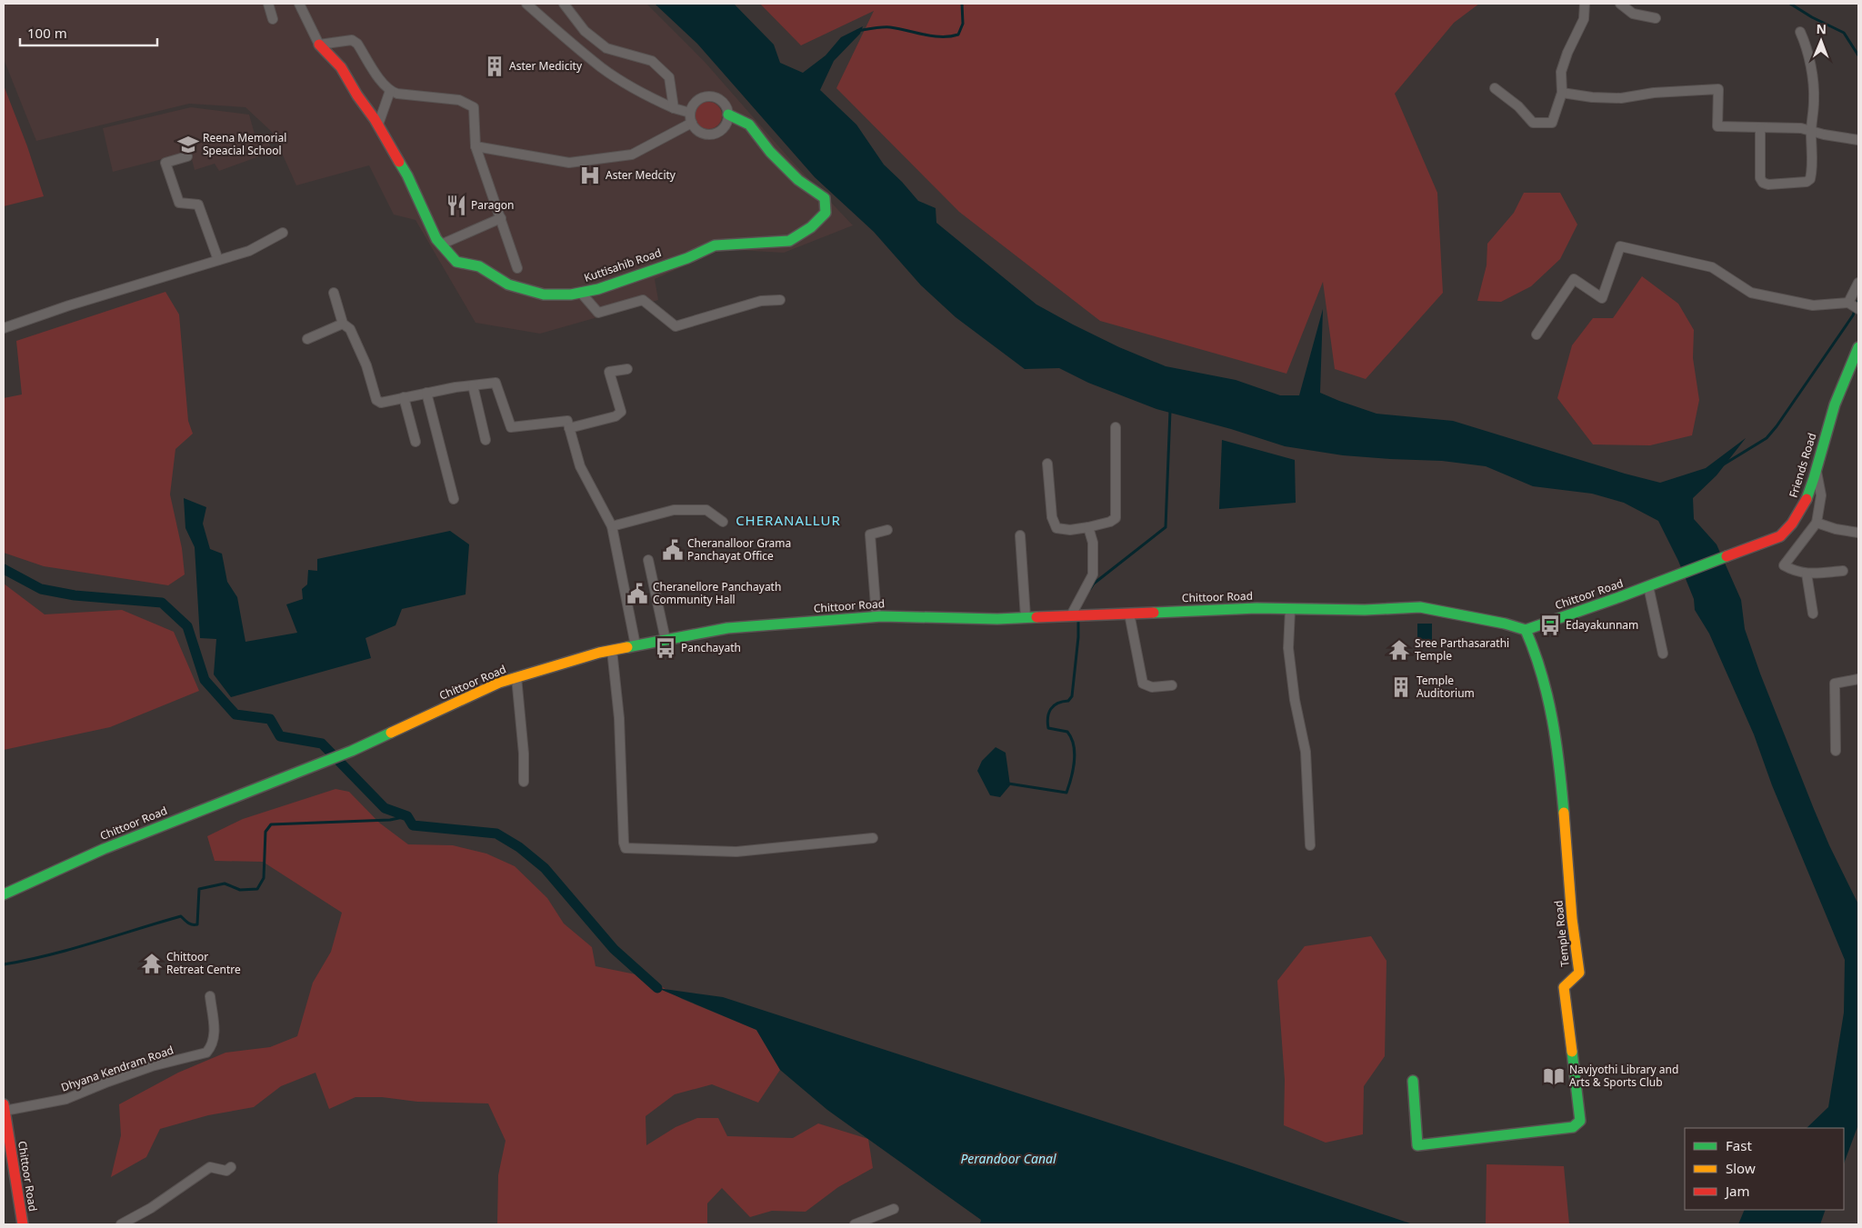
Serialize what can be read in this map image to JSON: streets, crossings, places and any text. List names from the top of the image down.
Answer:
{
  "streets": {
    "main road": [
      "Kuttisahib Road",
      "Friends Road",
      "Chittoor Road",
      "Temple Road"
    ],
    "street": ["Dhyana Kendram Road"]
  },
  "crossings": [
    ["Friends Road", "Chittoor Road"],
    ["Chittoor Road", "Temple Road"],
    ["Chittoor Road", "Dhyana Kendram Road"]
  ],
  "districts": ["CHERANALLUR"],
  "water": ["Perandoor Canal"],
  "places": {
    "building": ["Aster Medicity", "Temple Auditorium"],
    "school or university": ["Reena Memorial Speacial School"],
    "hospital": ["Aster Medcity"],
    "restaurant": ["Paragon"],
    "public building": ["Cheranalloor Grama Panchayat Office", "Cheranellore Panchayath Community Hall"],
    "bus stop": ["Edayakunnam", "Panchayath"],
    "temple": ["Sree Parthasarathi Temple", "Chittoor Retreat Centre"],
    "library": ["Navjyothi Library and Arts & Sports Club"]
  },
  "legend": ["Fast", "Slow", "Jam"],
  "scale_bar": "100 m",
  "north": "top"
}
